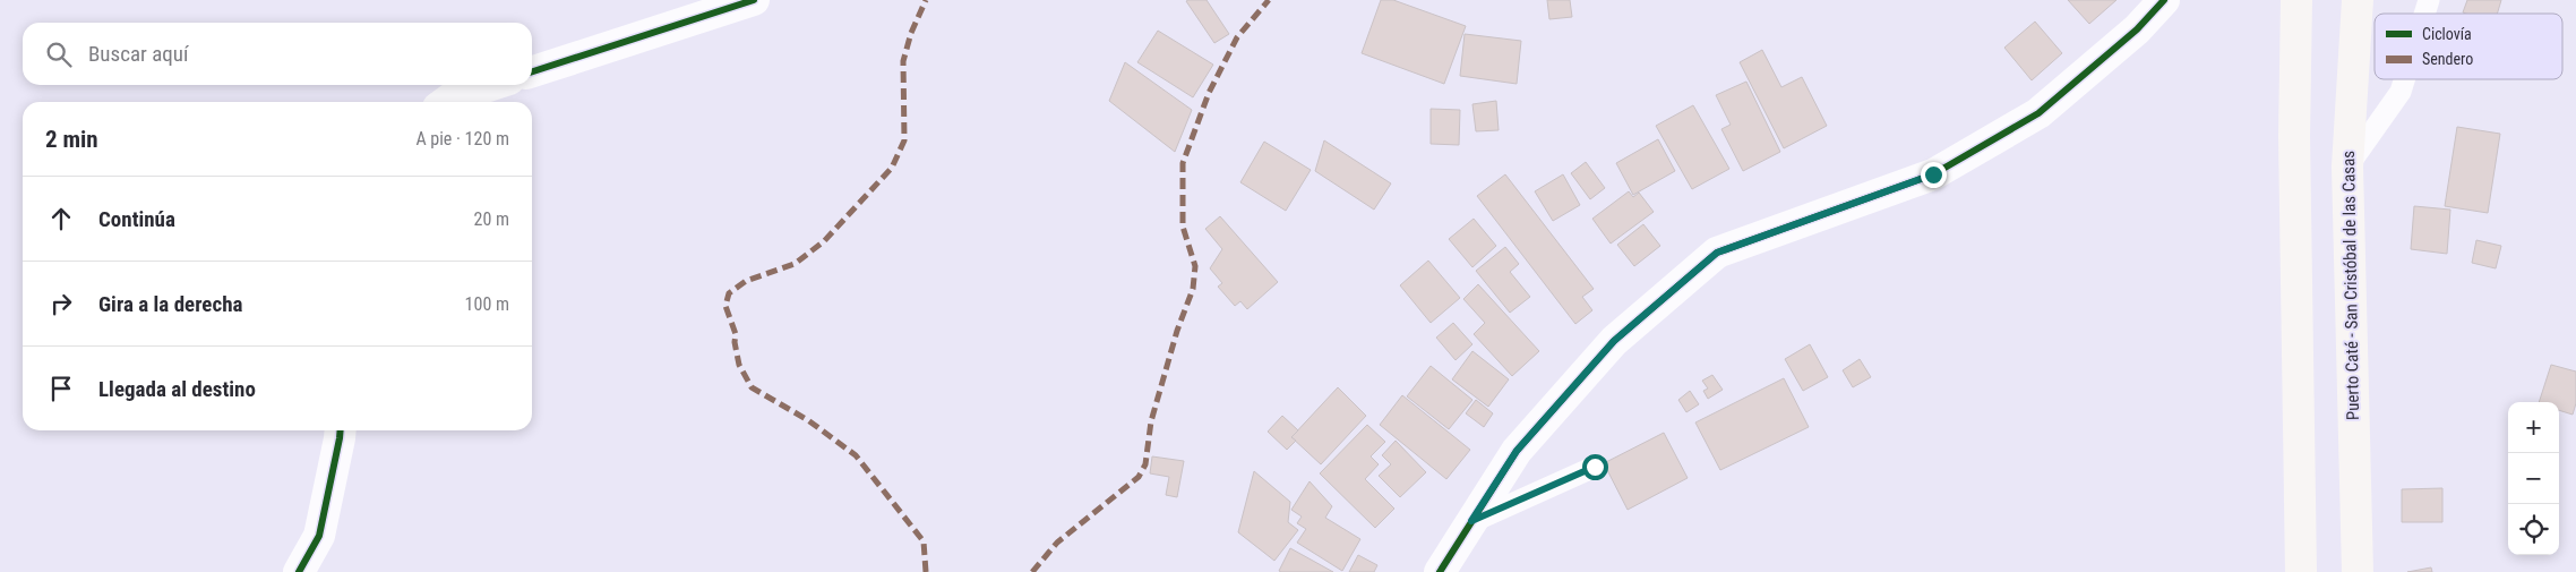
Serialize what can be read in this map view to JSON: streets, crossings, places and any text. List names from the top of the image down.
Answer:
{
  "streets": {
    "main road": ["Puerto Caté - San Cristóbal de las Casas"]
  },
  "legend": ["Ciclovía", "Sendero"],
  "page": {
    "search": "Buscar aquí",
    "heading": ["2 min", "A pie · 120 m"],
    "list": [
      ["Continúa", "20 m"],
      ["Gira a la derecha", "100 m"],
      "Llegada al destino"
    ],
    "map_buttons": ["+", "−"]
  }
}
